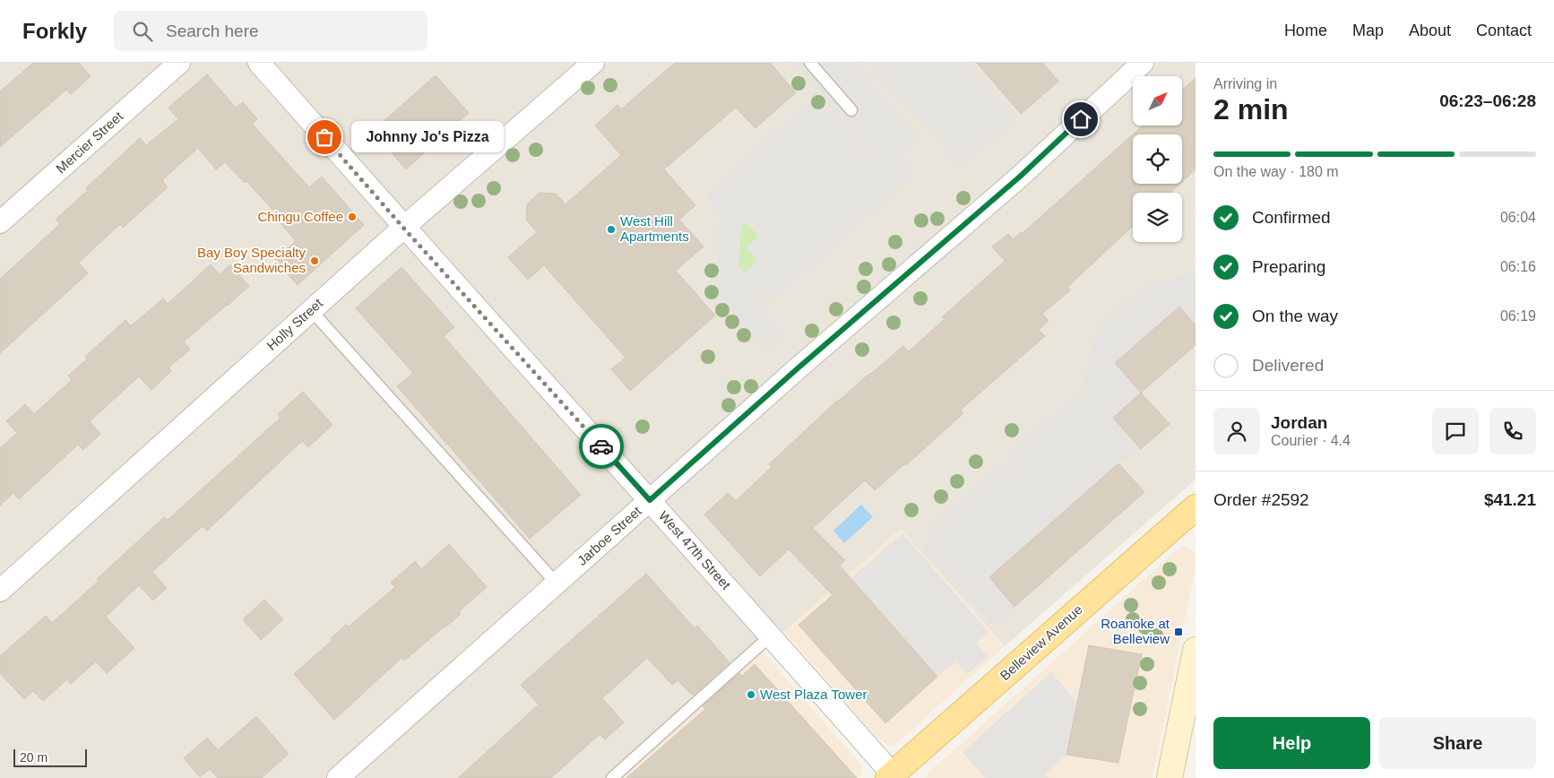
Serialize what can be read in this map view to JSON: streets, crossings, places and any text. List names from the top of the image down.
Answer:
{
  "streets": {
    "main road": ["Belleview Avenue"],
    "street": [
      "Mercier Street",
      "Holly Street",
      "Jarboe Street",
      "West 47th Street"
    ]
  },
  "crossings": [
    ["Holly Street", "West 47th Street"],
    ["Jarboe Street", "West 47th Street"],
    ["West 47th Street", "Belleview Avenue"]
  ],
  "places": {
    "other": [
      "Johnny Jo's Pizza",
      "Chingu Coffee",
      "West Hill Apartments",
      "Bay Boy Specialty Sandwiches",
      "West Plaza Tower"
    ],
    "transit": ["Roanoke at Belleview"]
  },
  "scale_bar": "20 m",
  "north": "top right",
  "page": {
    "header": "Forkly",
    "search": "Search here",
    "nav": [
      "Home",
      "Map",
      "About",
      "Contact"
    ],
    "heading": ["2 min", "Arriving in", "06:23–06:28"],
    "panel": [
      "Jordan",
      "Courier · 4.4",
      "Order #2592",
      "$41.21"
    ],
    "bubble": "Johnny Jo's Pizza",
    "bar": "On the way · 180 m",
    "list": [
      ["Confirmed", "06:04"],
      ["Preparing", "06:16"],
      ["On the way", "06:19"],
      "Delivered"
    ],
    "buttons": ["Help", "Share"],
    "scale": "20 m"
  }
}
